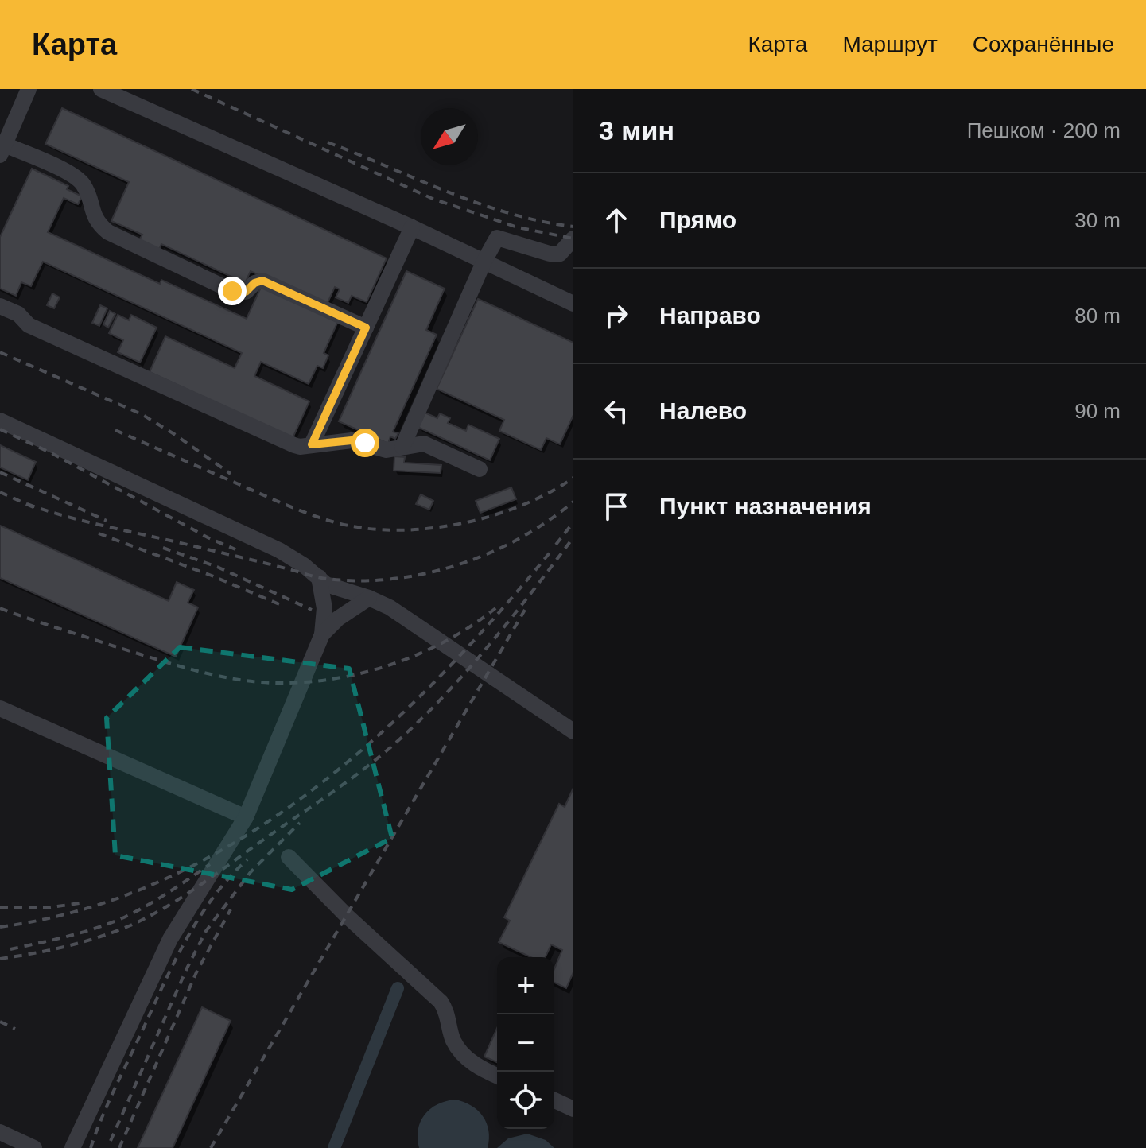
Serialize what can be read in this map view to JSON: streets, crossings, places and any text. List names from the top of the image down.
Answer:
{
  "north": "bottom left",
  "page": {
    "header": "Карта",
    "nav": ["Карта", "Маршрут", "Сохранённые"],
    "heading": ["3 мин", "Пешком · 200 m"],
    "list": [
      ["Прямо", "30 m"],
      ["Направо", "80 m"],
      ["Налево", "90 m"],
      "Пункт назначения"
    ],
    "map_buttons": ["+", "−"]
  }
}
